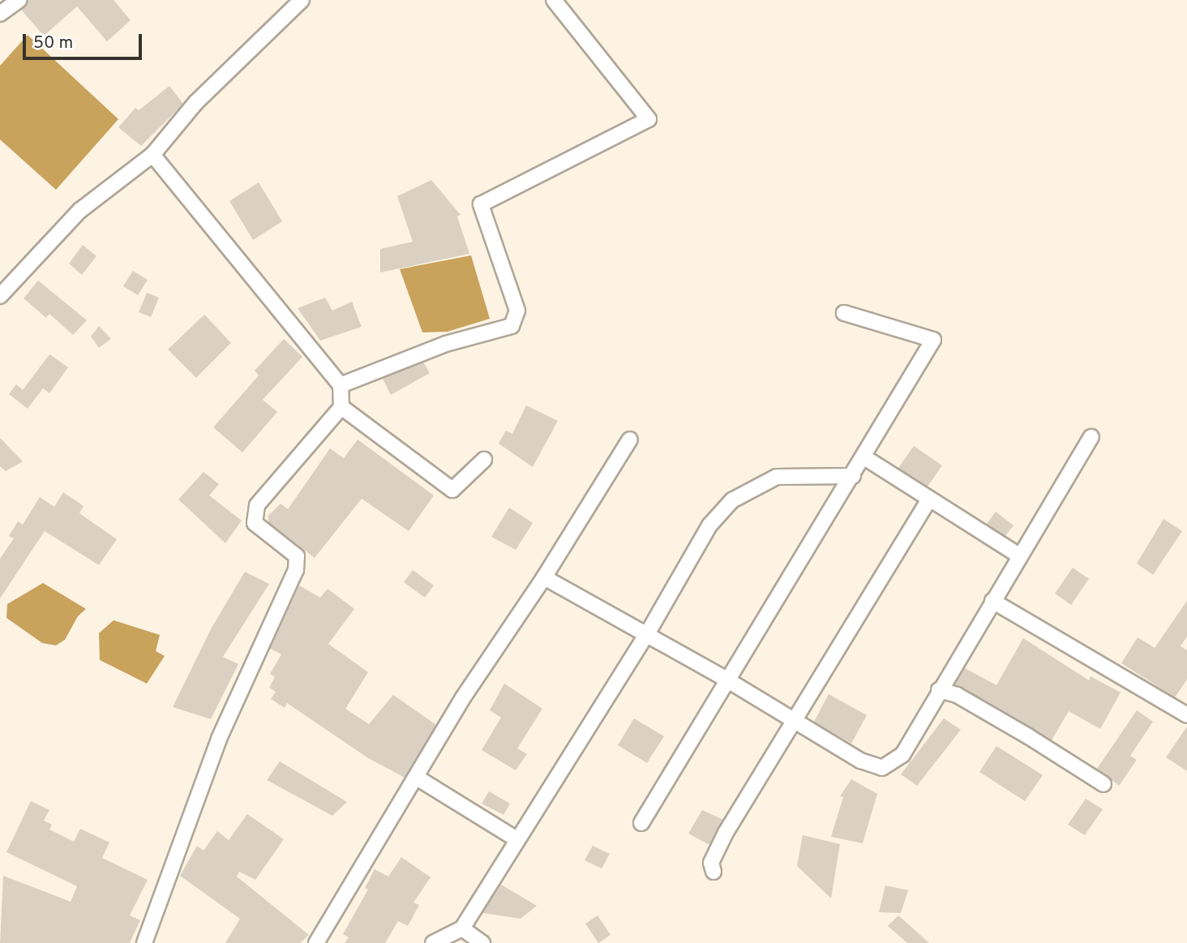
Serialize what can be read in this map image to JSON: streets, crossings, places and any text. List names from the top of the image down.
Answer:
{
  "scale_bar": "50 m"
}
